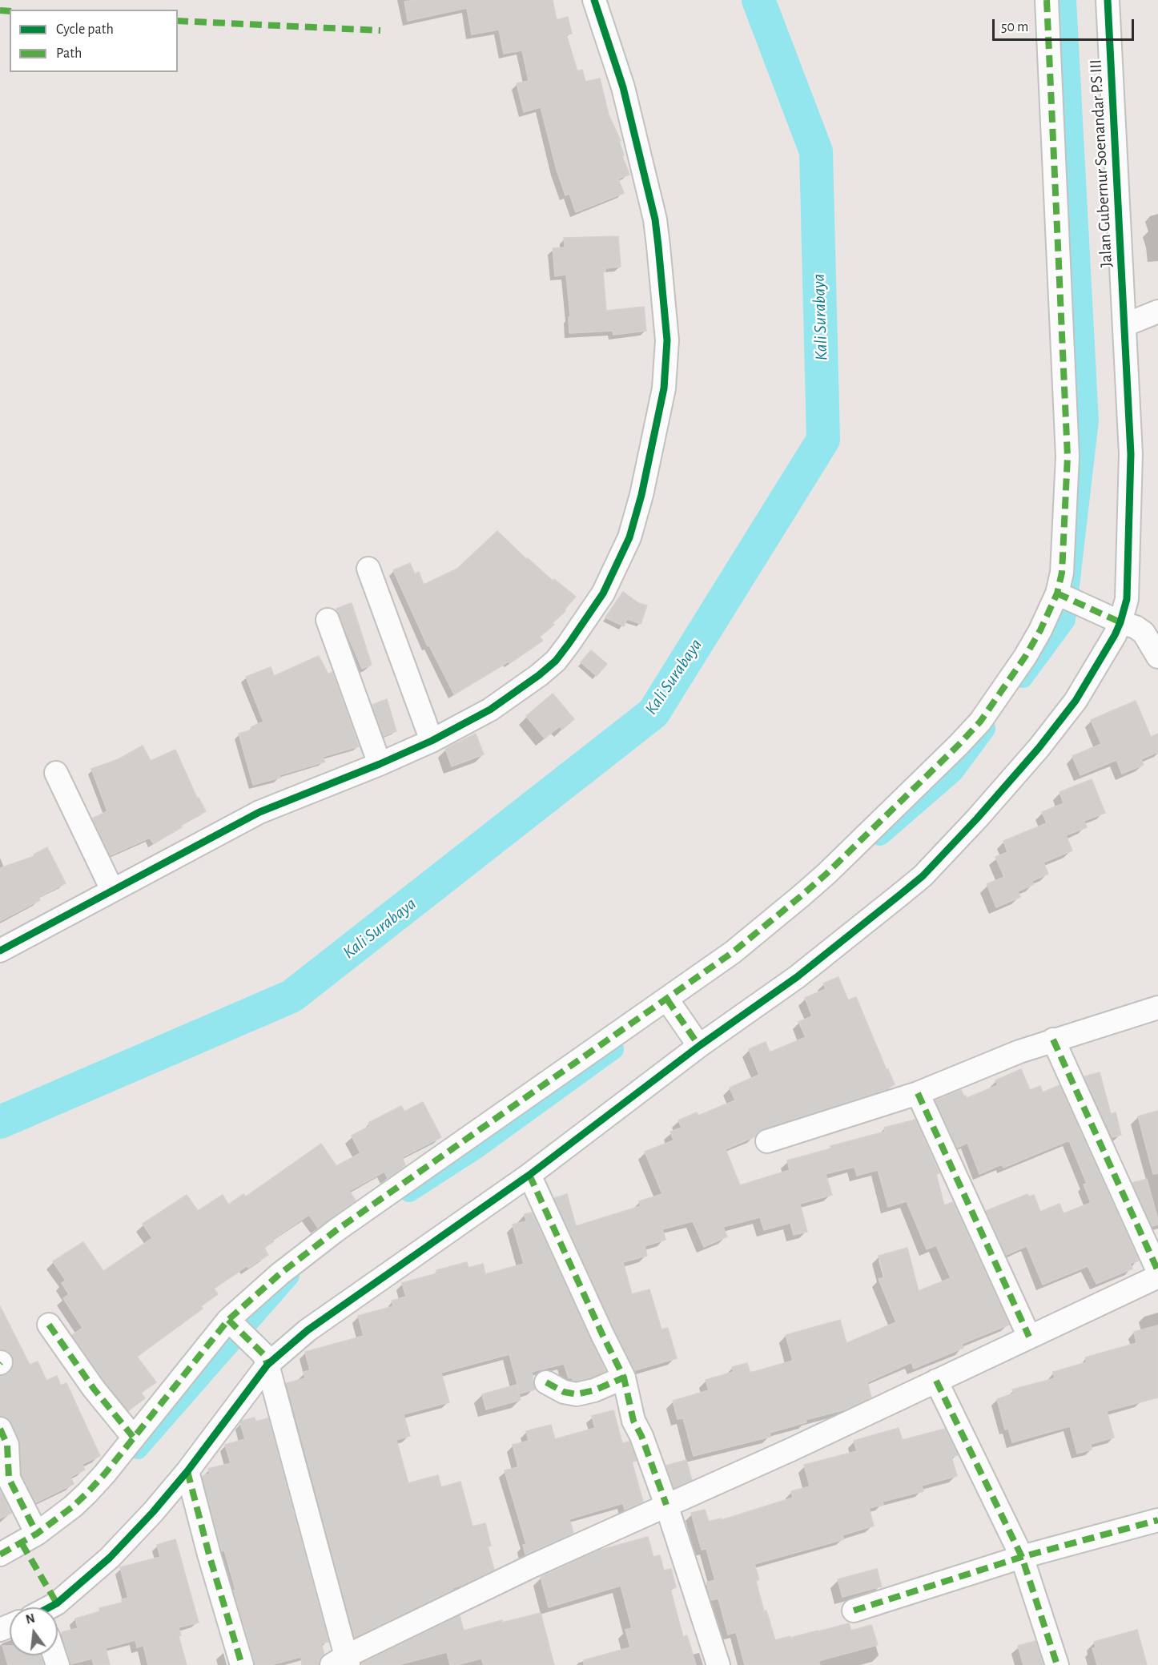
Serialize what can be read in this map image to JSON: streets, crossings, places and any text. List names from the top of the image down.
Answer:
{
  "streets": {
    "street": ["Jalan Gubernur Soenandar P.S III"]
  },
  "water": ["Kali Surabaya"],
  "legend": ["Cycle path", "Path"],
  "scale_bar": "50 m",
  "north": "top"
}
